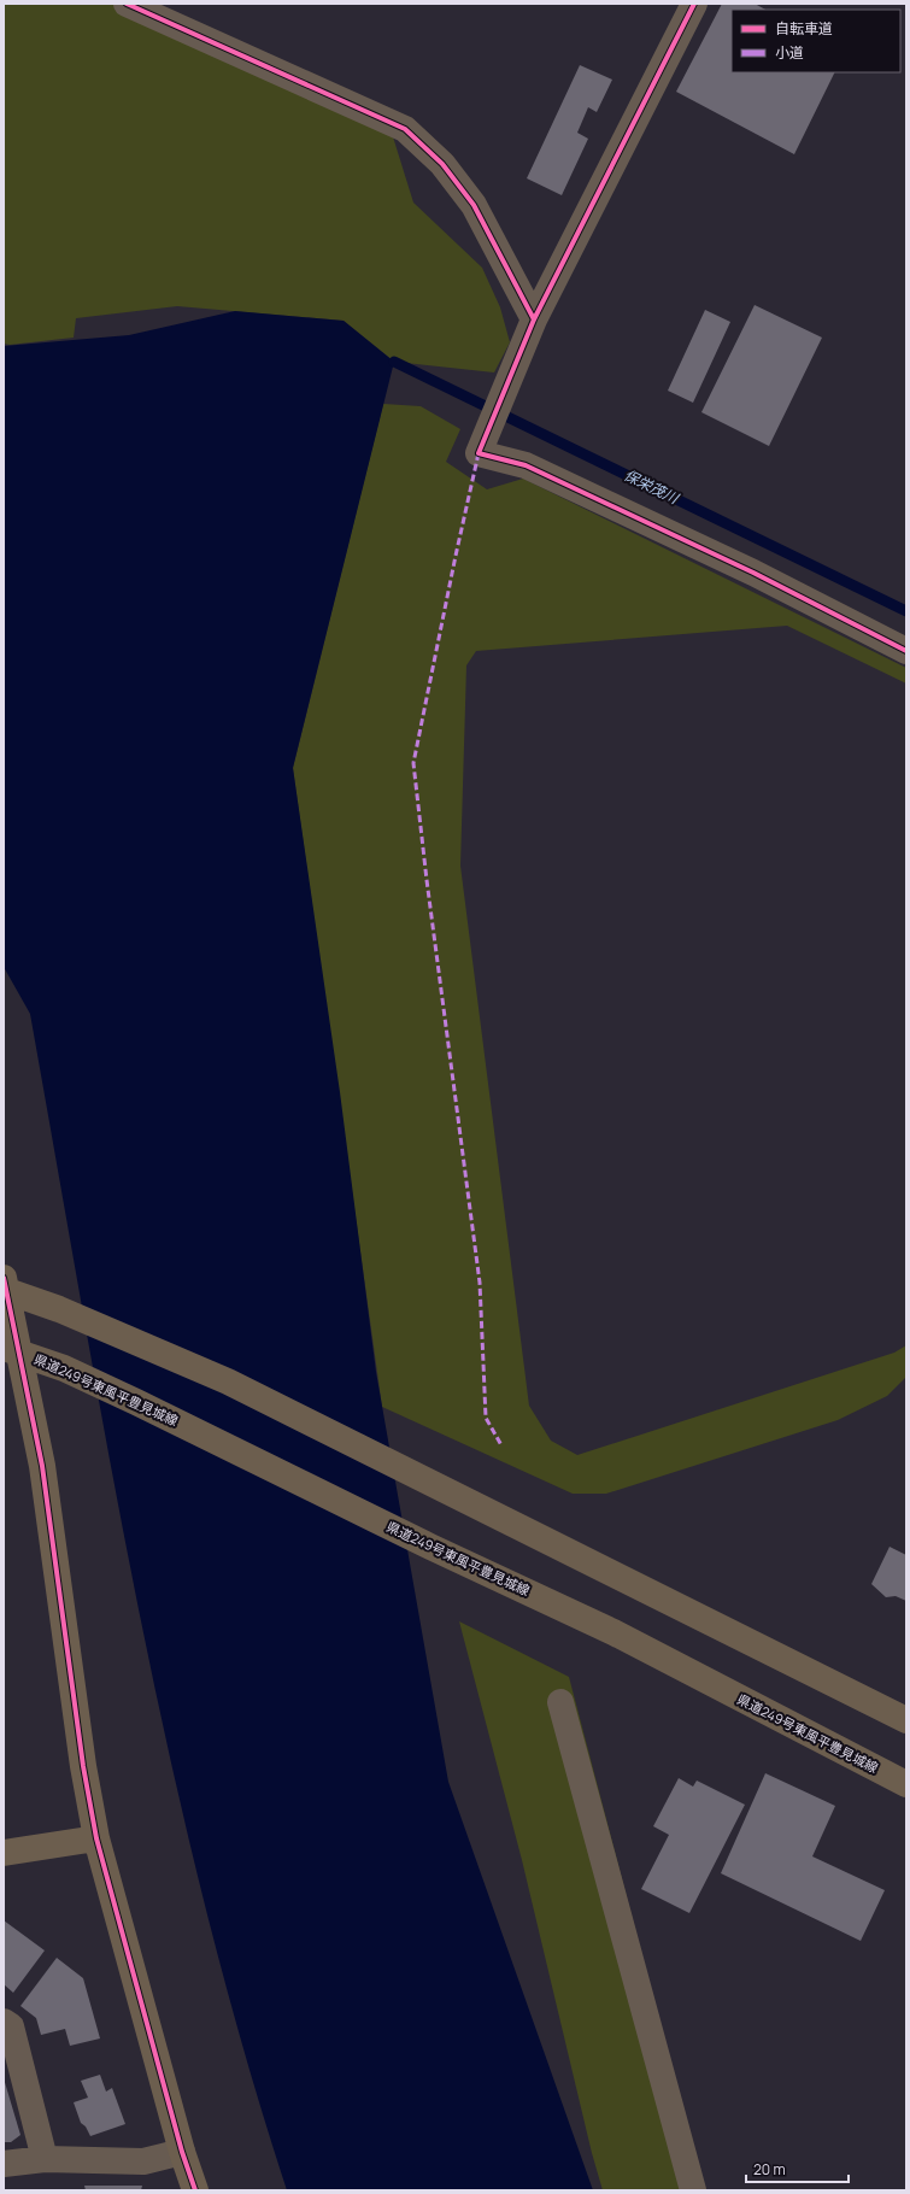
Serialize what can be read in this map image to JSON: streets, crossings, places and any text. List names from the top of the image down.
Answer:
{
  "streets": {
    "main road": ["県道249号東風平豊見城線"]
  },
  "water": ["保栄茂川"],
  "legend": ["自転車道", "小道"],
  "scale_bar": "20 m"
}
